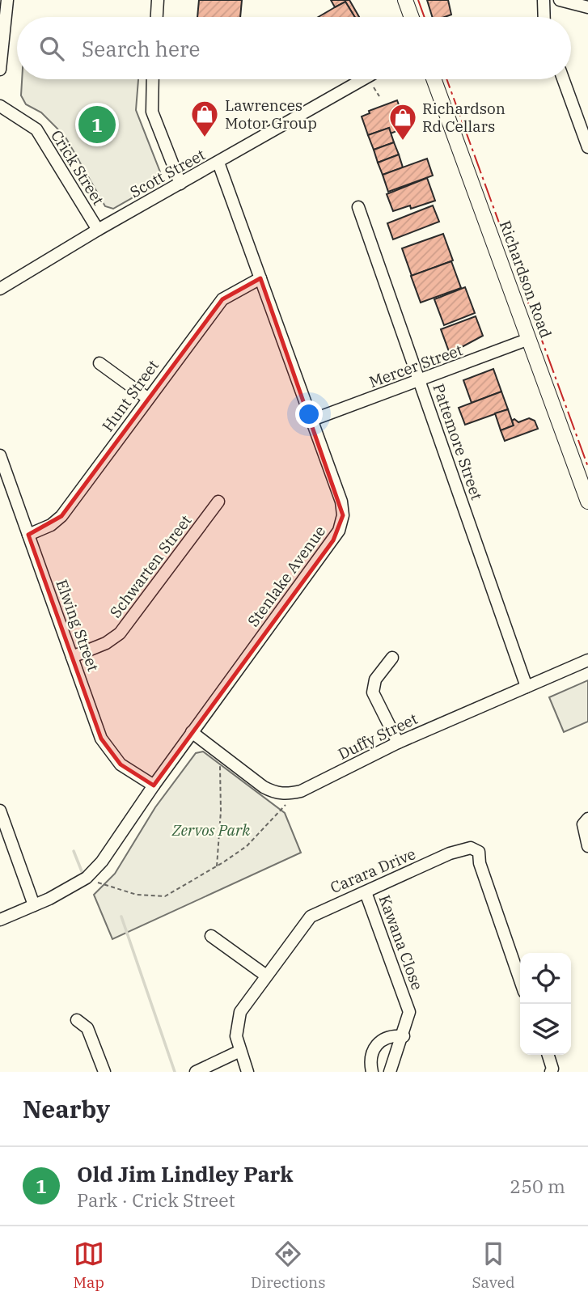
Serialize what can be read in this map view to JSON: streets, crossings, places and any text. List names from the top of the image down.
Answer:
{
  "streets": {
    "main road": ["Richardson Road"],
    "street": [
      "Crick Street",
      "Scott Street",
      "Mercer Street",
      "Hunt Street",
      "Pattemore Street",
      "Schwarten Street",
      "Stenlake Avenue",
      "Elwing Street",
      "Duffy Street",
      "Carara Drive",
      "Kawana Close"
    ]
  },
  "crossings": [
    ["Crick Street", "Scott Street"],
    ["Scott Street", "Stenlake Avenue"],
    ["Richardson Road", "Mercer Street"],
    ["Mercer Street", "Pattemore Street"],
    ["Mercer Street", "Stenlake Avenue"],
    ["Hunt Street", "Stenlake Avenue"],
    ["Hunt Street", "Elwing Street"],
    ["Pattemore Street", "Duffy Street"],
    ["Schwarten Street", "Elwing Street"],
    ["Stenlake Avenue", "Elwing Street"],
    ["Carara Drive", "Kawana Close"]
  ],
  "parks": ["Zervos Park"],
  "places": {
    "shop": ["Lawrences Motor Group", "Richardson Rd Cellars"]
  },
  "page": {
    "search": "Search here",
    "pins": "1",
    "heading": "Nearby",
    "list": [
      {
        "mark": "1",
        "name": "Old Jim Lindley Park",
        "note": "Park · Crick Street",
        "value": "250 m"
      }
    ],
    "nav": ["Map", "Directions", "Saved"]
  }
}
